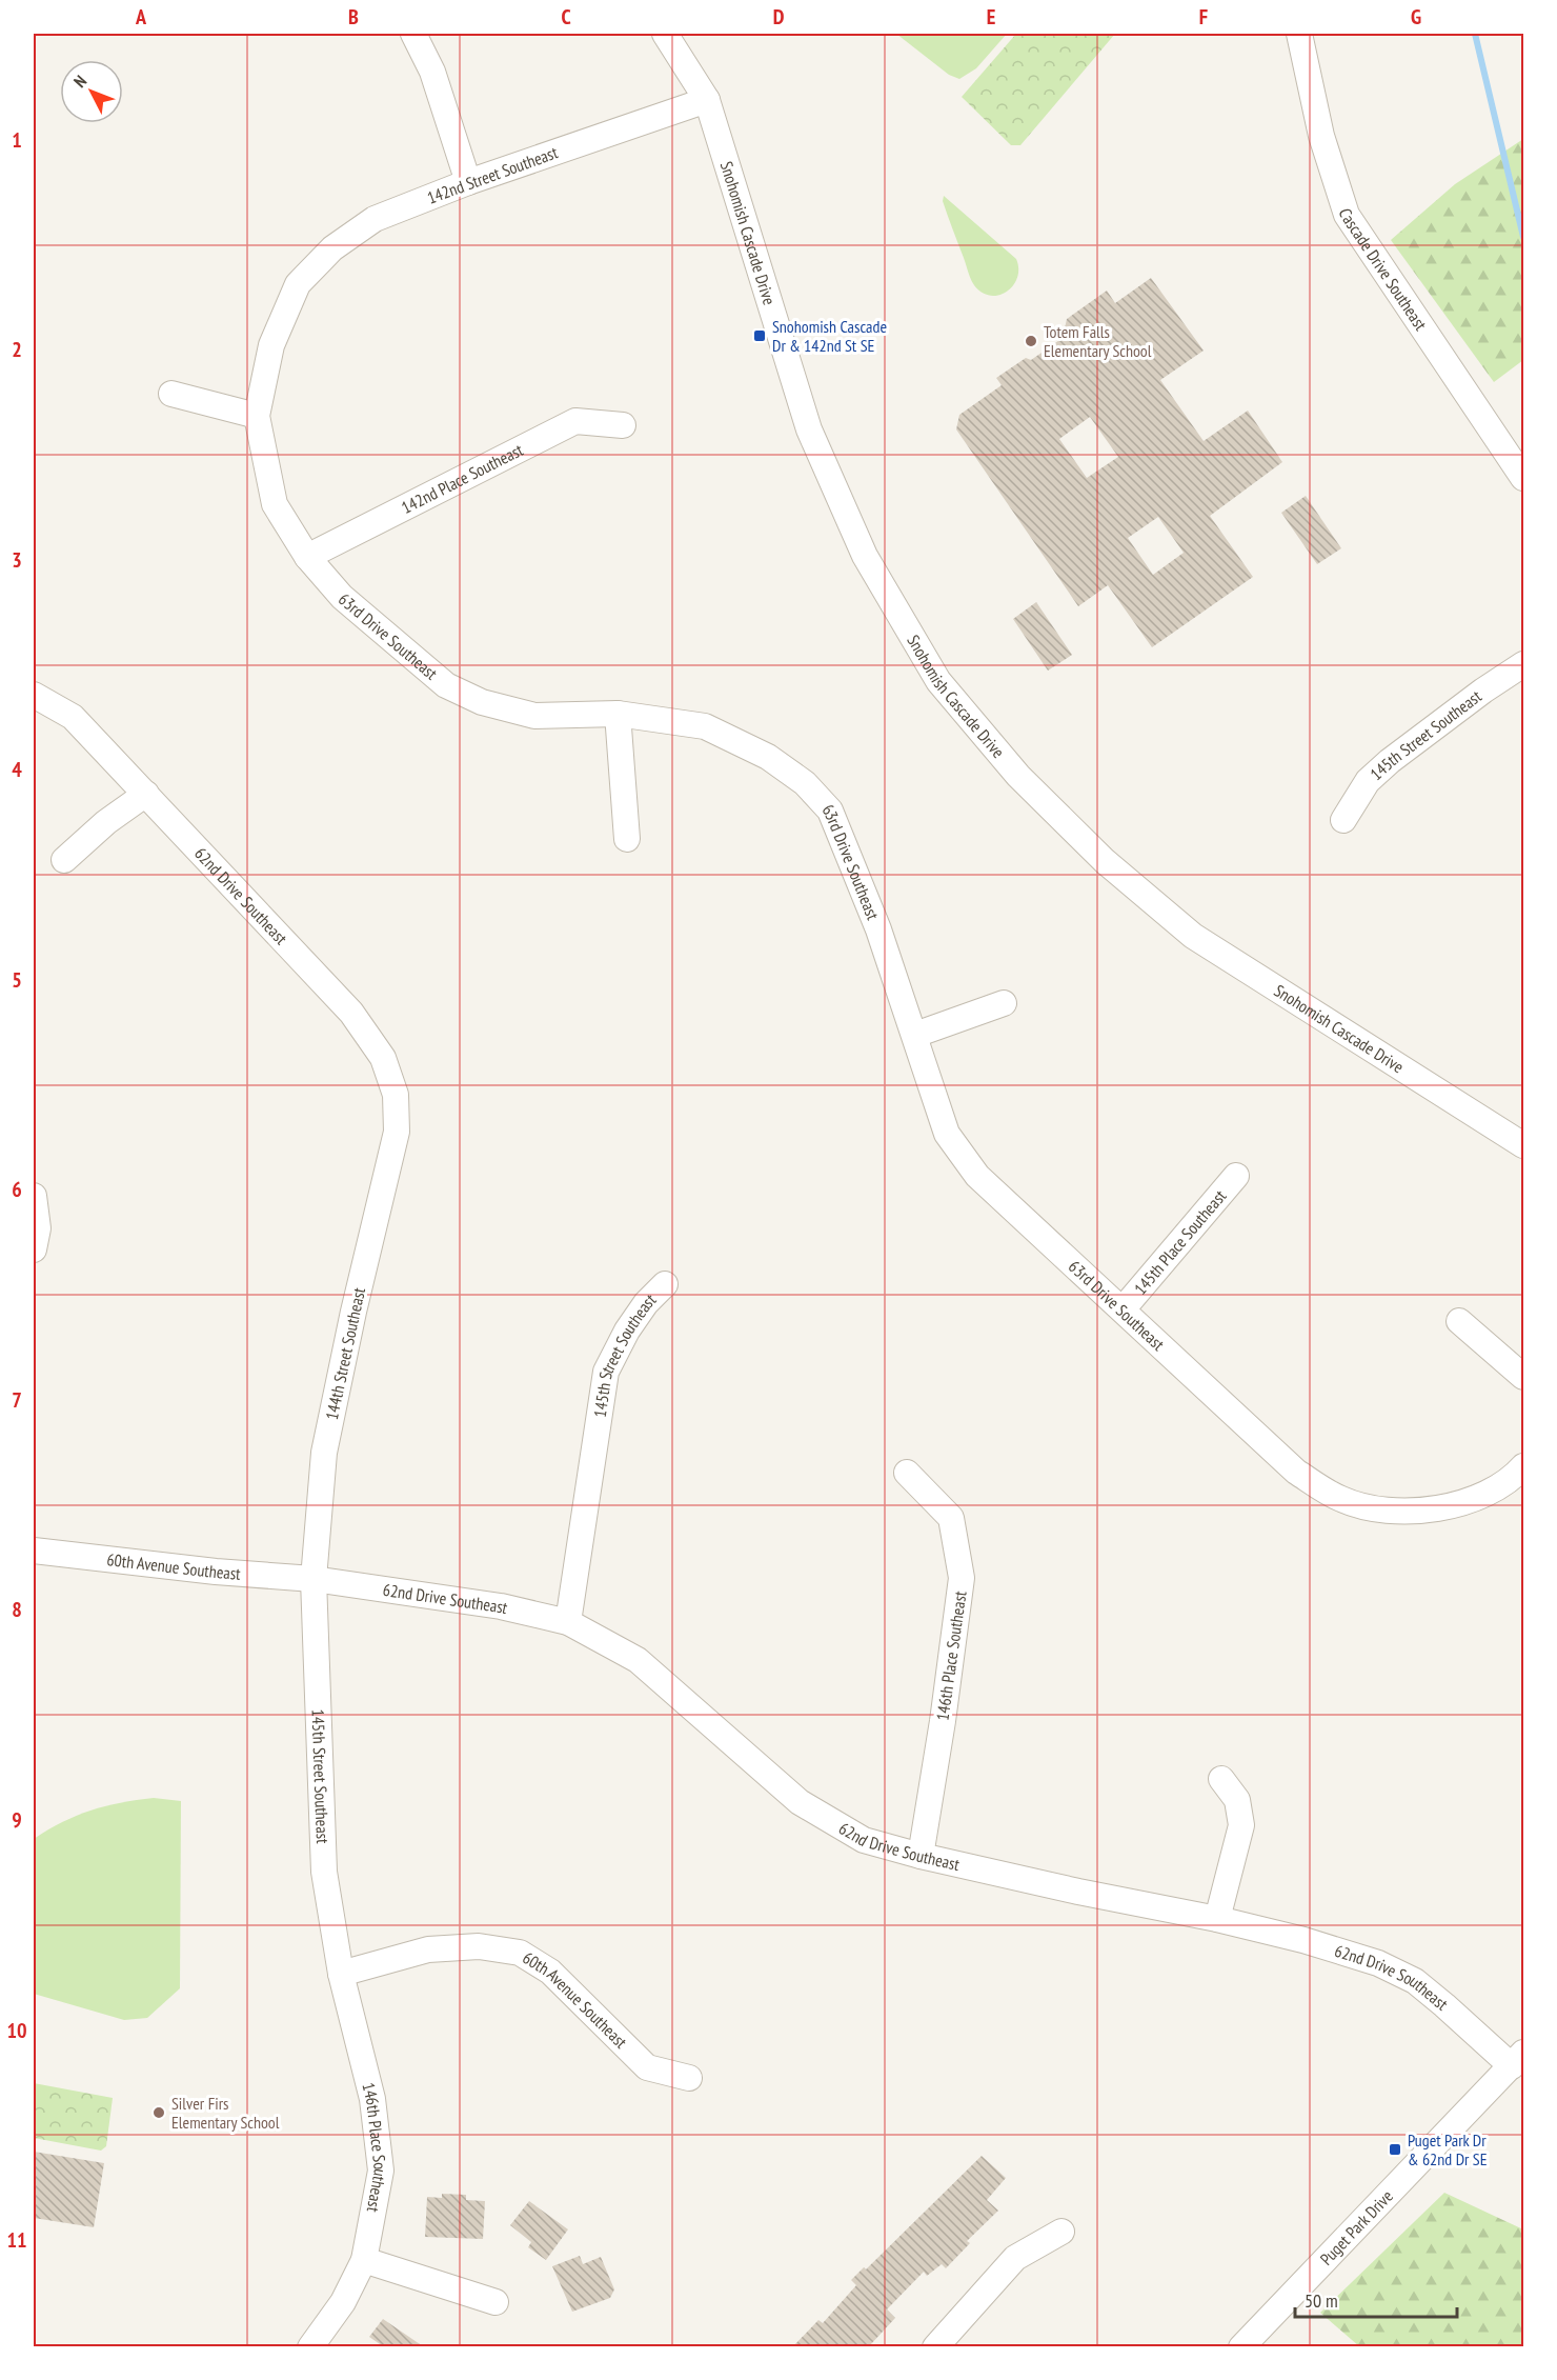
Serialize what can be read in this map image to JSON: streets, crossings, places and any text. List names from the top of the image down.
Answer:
{
  "streets": {
    "street": [
      "142nd Street Southeast",
      "Snohomish Cascade Drive",
      "Cascade Drive Southeast",
      "142nd Place Southeast",
      "63rd Drive Southeast",
      "145th Street Southeast",
      "62nd Drive Southeast",
      "145th Place Southeast",
      "144th Street Southeast",
      "60th Avenue Southeast",
      "146th Place Southeast",
      "Puget Park Drive"
    ]
  },
  "crossings": [
    ["142nd Street Southeast", "Snohomish Cascade Drive"],
    ["142nd Street Southeast", "63rd Drive Southeast"],
    ["142nd Place Southeast", "63rd Drive Southeast"],
    ["63rd Drive Southeast", "145th Place Southeast"],
    ["145th Street Southeast", "62nd Drive Southeast"],
    ["145th Street Southeast", "144th Street Southeast"],
    ["145th Street Southeast", "60th Avenue Southeast"],
    ["145th Street Southeast", "146th Place Southeast"],
    ["62nd Drive Southeast", "144th Street Southeast"],
    ["62nd Drive Southeast", "60th Avenue Southeast"],
    ["62nd Drive Southeast", "146th Place Southeast"],
    ["62nd Drive Southeast", "Puget Park Drive"],
    ["144th Street Southeast", "60th Avenue Southeast"],
    ["60th Avenue Southeast", "146th Place Southeast"]
  ],
  "places": {
    "transit": ["Snohomish Cascade Dr & 142nd St SE", "Puget Park Dr & 62nd Dr SE"],
    "other": ["Totem Falls Elementary School", "Silver Firs Elementary School"]
  },
  "scale_bar": "50 m",
  "north": "top left",
  "grid": {
    "columns": [
      "A",
      "B",
      "C",
      "D",
      "E",
      "F",
      "G"
    ],
    "rows": [
      "1",
      "2",
      "3",
      "4",
      "5",
      "6",
      "7",
      "8",
      "9",
      "10",
      "11"
    ]
  }
}
